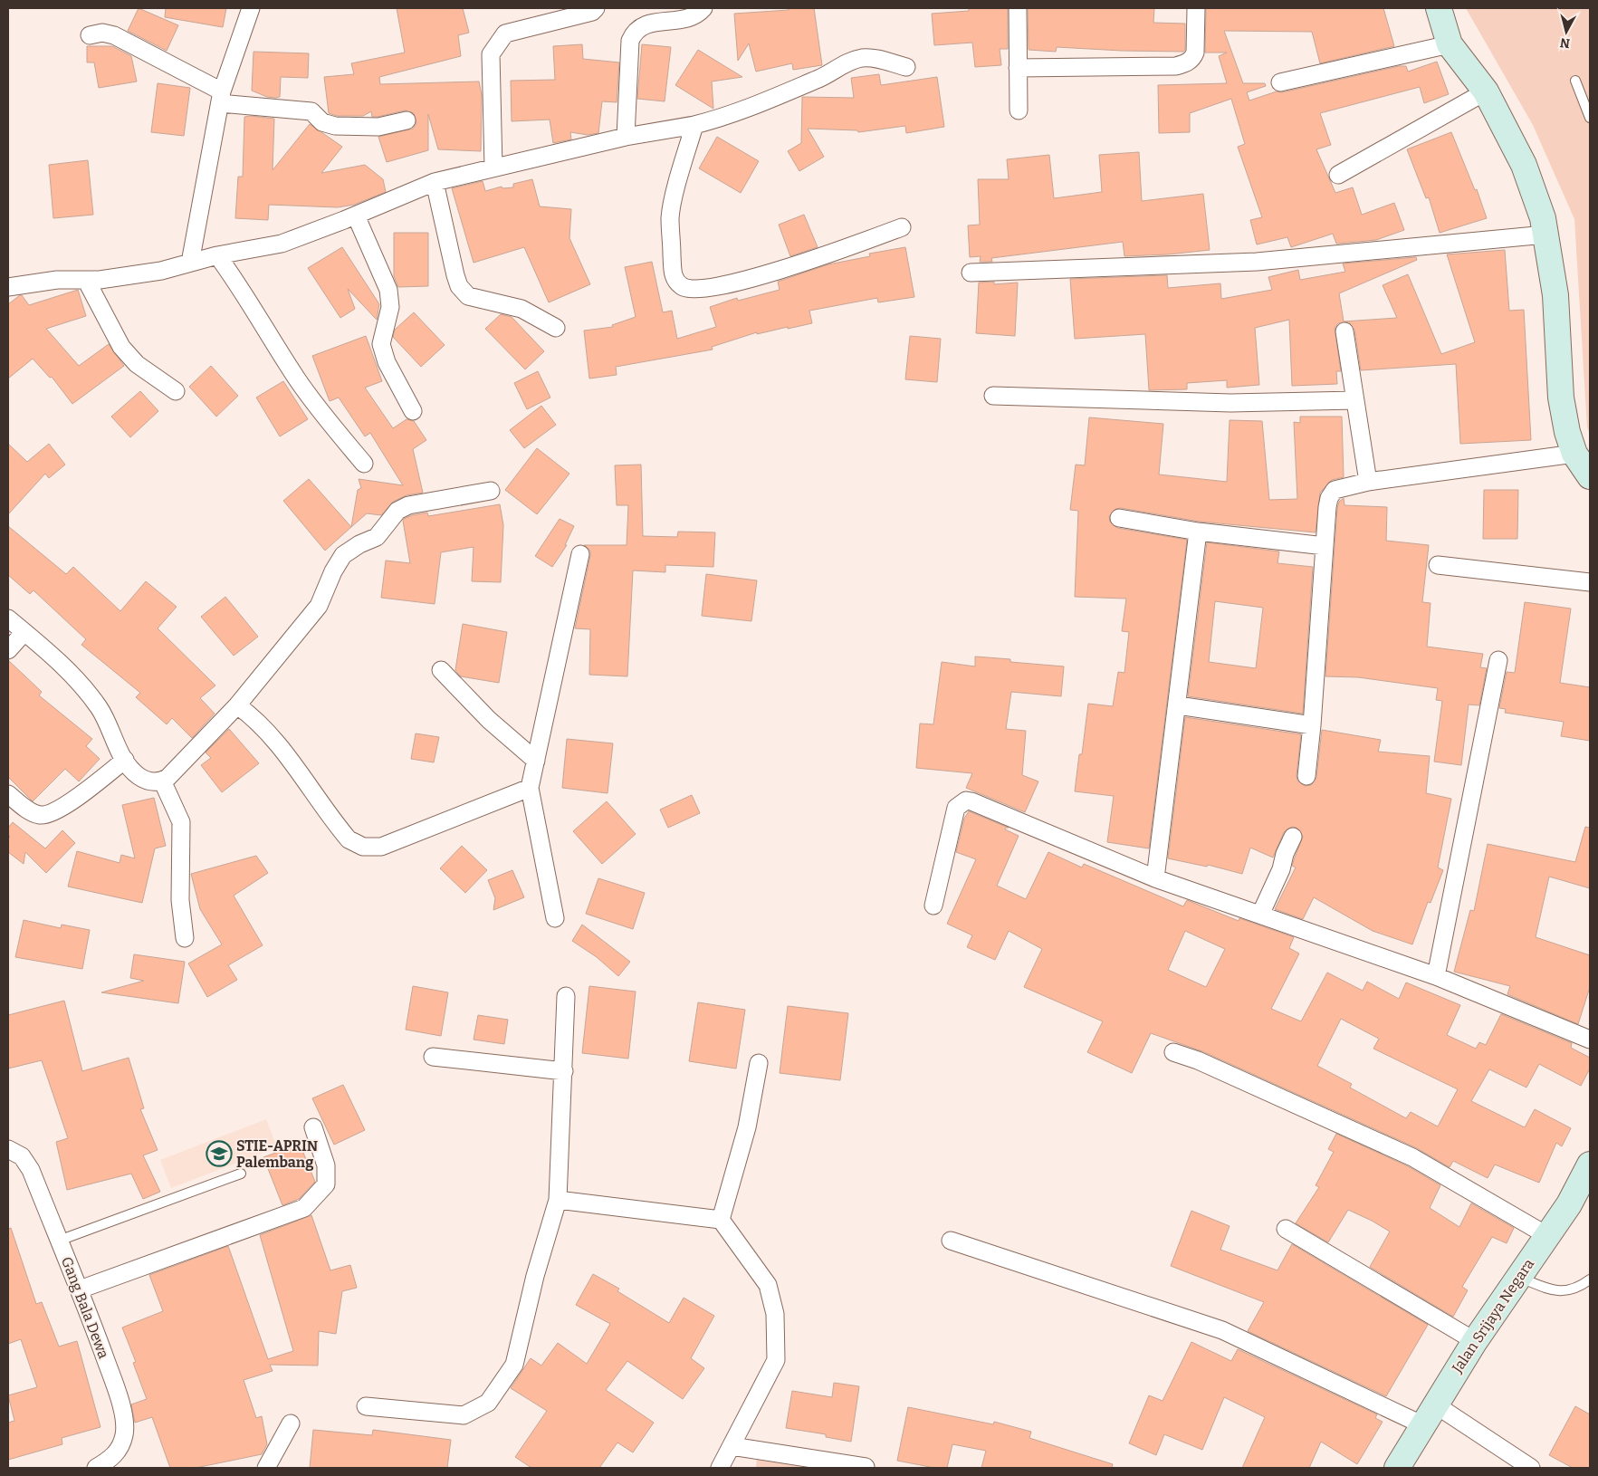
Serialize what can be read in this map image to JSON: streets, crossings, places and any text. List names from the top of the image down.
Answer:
{
  "streets": {
    "street": ["Gang Bala Dewa", "Jalan Srijaya Negara"]
  },
  "places": {
    "school or university": ["STIE-APRIN Palembang"]
  },
  "north": "bottom"
}
